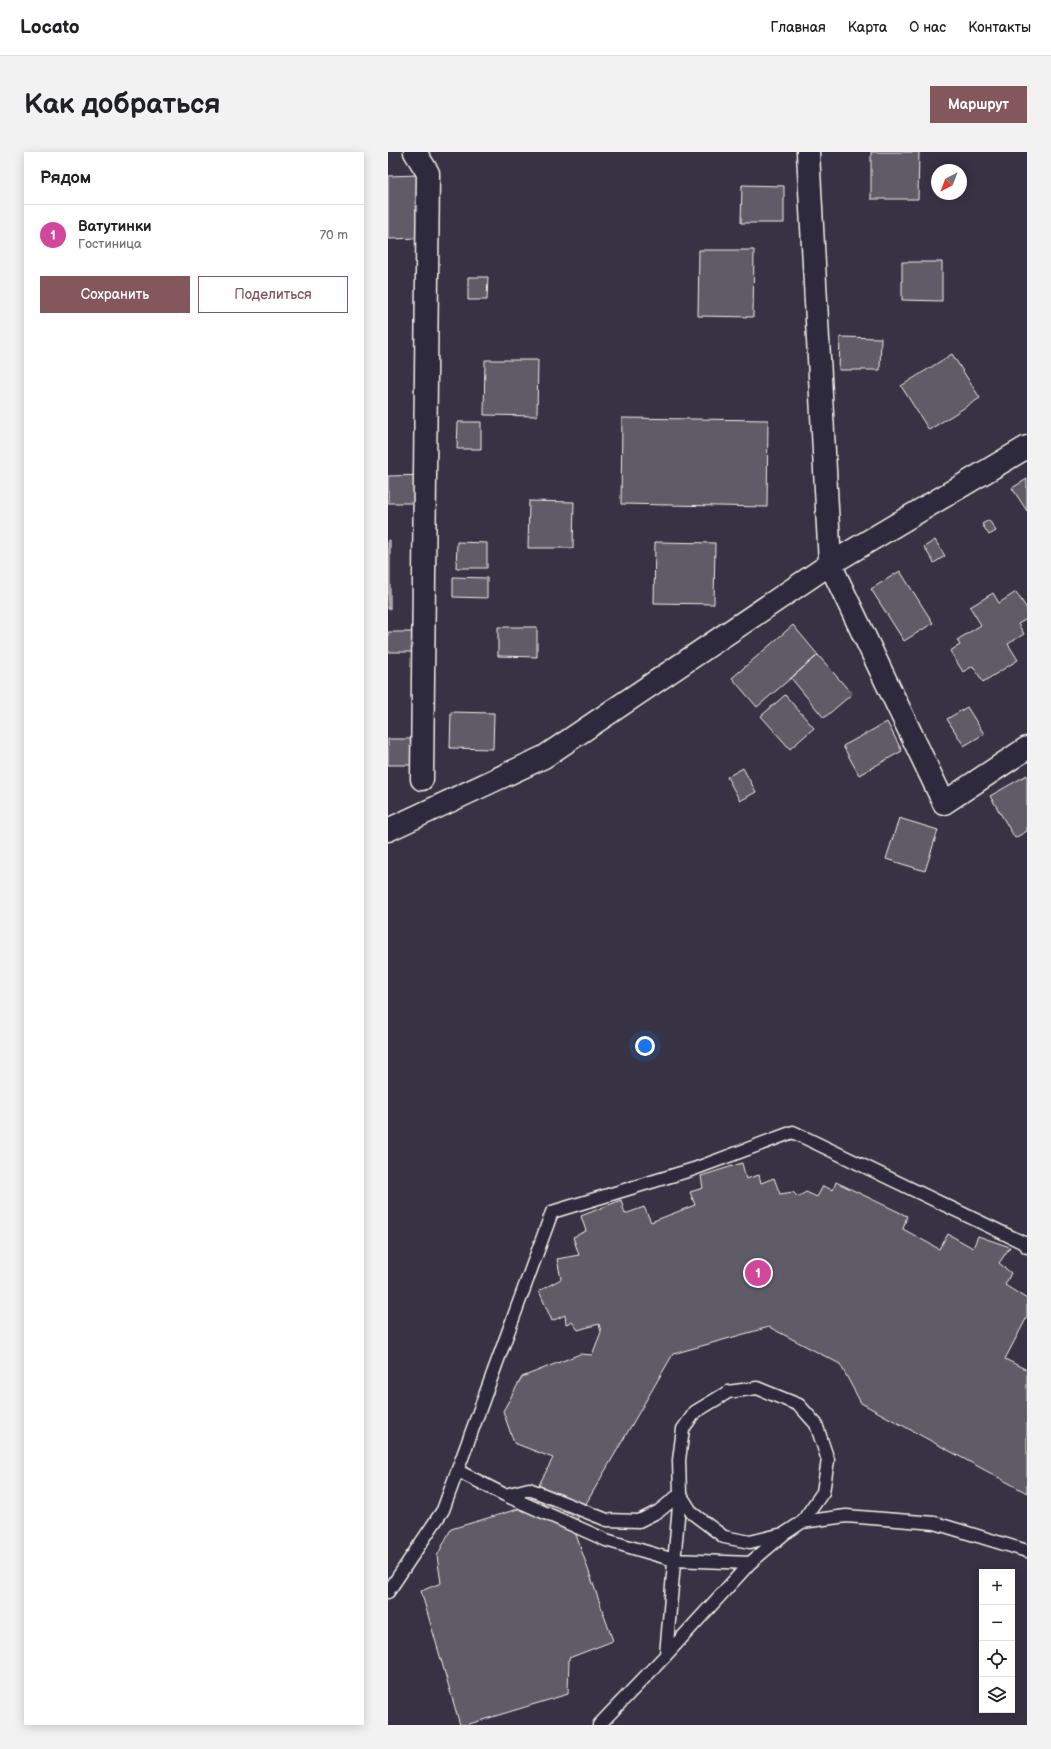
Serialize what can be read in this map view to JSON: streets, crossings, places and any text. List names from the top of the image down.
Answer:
{
  "north": "bottom left",
  "page": {
    "header": "Locato",
    "nav": [
      "Главная",
      "Карта",
      "О нас",
      "Контакты"
    ],
    "buttons": [
      "Маршрут",
      ["Сохранить", "Поделиться"]
    ],
    "title": "Как добраться",
    "heading": "Рядом",
    "list": [
      {
        "mark": "1",
        "name": "Ватутинки",
        "note": "Гостиница",
        "value": "70 m"
      }
    ],
    "pins": "1",
    "map_buttons": ["+", "−"]
  }
}
